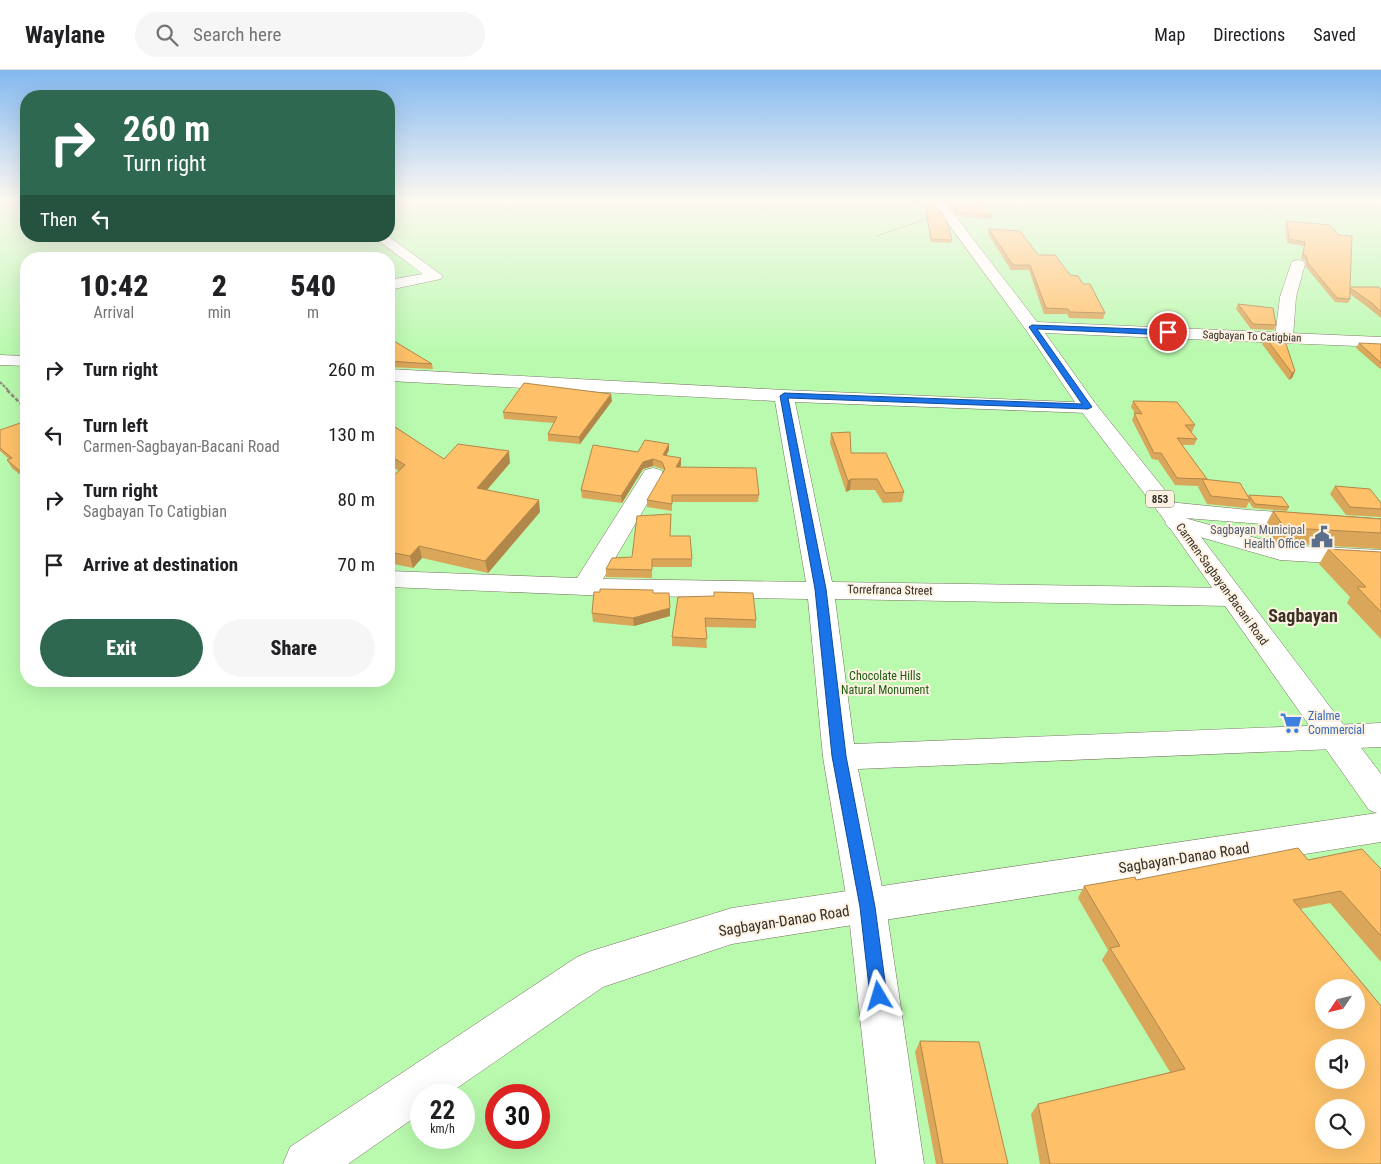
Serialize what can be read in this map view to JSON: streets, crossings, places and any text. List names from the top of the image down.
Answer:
{
  "streets": {
    "street": [
      "Sagbayan To Catigbian",
      "853",
      "Carmen-Sagbayan-Bacani Road",
      "Torrefranca Street",
      "Sagbayan-Danao Road"
    ]
  },
  "crossings": [
    ["Sagbayan To Catigbian", "Carmen-Sagbayan-Bacani Road"],
    ["Carmen-Sagbayan-Bacani Road", "Torrefranca Street"]
  ],
  "districts": ["Sagbayan"],
  "parks": ["Chocolate Hills Natural Monument"],
  "places": {
    "public building": ["Sagbayan Municipal Health Office"],
    "supermarket": ["Zialme Commercial"]
  },
  "north": "bottom left",
  "page": {
    "header": "Waylane",
    "search": "Search here",
    "nav": ["Map", "Directions", "Saved"],
    "turn": ["260 m", "Turn right"],
    "then": "Then",
    "eta": [
      "10:42",
      "Arrival",
      "2",
      "min",
      "540",
      "m"
    ],
    "list": [
      {
        "name": "Turn right",
        "value": "260 m"
      },
      {
        "name": "Turn left",
        "note": "Carmen-Sagbayan-Bacani Road",
        "value": "130 m"
      },
      {
        "name": "Turn right",
        "note": "Sagbayan To Catigbian",
        "value": "80 m"
      },
      {
        "name": "Arrive at destination",
        "value": "70 m"
      }
    ],
    "buttons": ["Exit", "Share"],
    "speed": "22 km/h",
    "limit": "30"
  }
}
